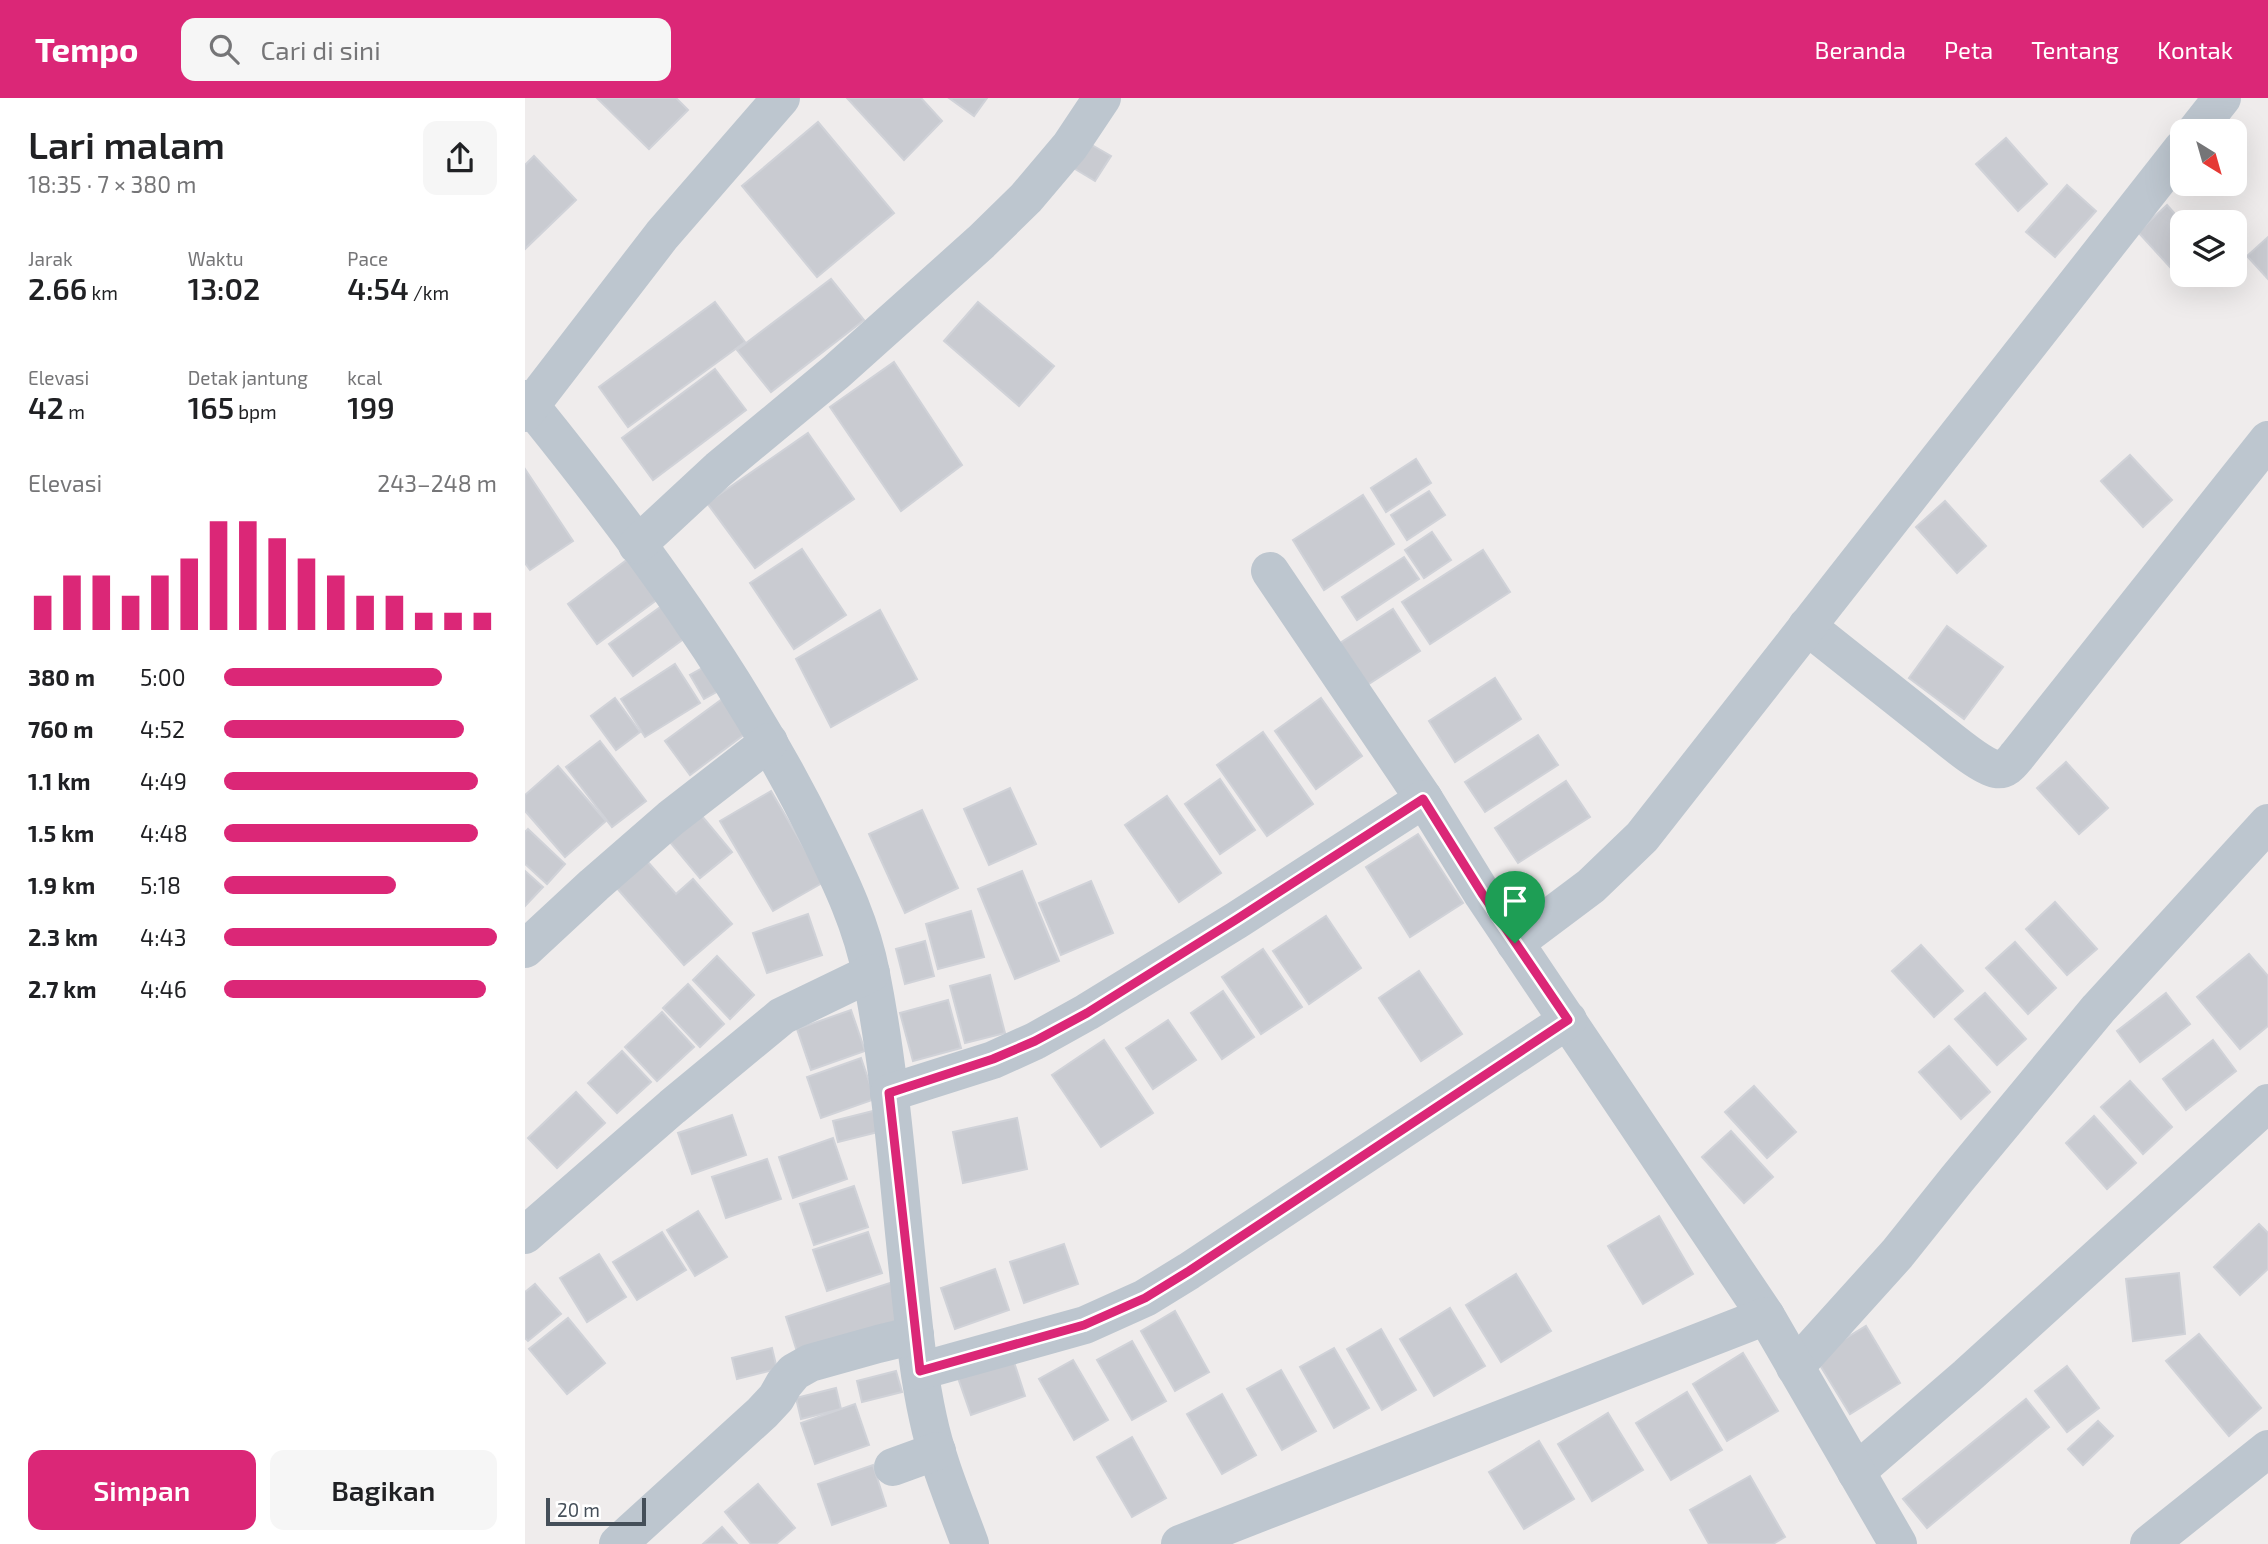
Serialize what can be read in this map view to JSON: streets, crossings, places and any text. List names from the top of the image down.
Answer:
{
  "scale_bar": "20 m",
  "north": "bottom right",
  "page": {
    "header": "Tempo",
    "search": "Cari di sini",
    "nav": [
      "Beranda",
      "Peta",
      "Tentang",
      "Kontak"
    ],
    "heading": ["Lari malam", "18:35 · 7 × 380 m"],
    "stats": [
      ["Jarak", "2.66 km"],
      ["Waktu", "13:02"],
      ["Pace", "4:54 /km"],
      ["Elevasi", "42 m"],
      ["Detak jantung", "165 bpm"],
      ["kcal", "199"]
    ],
    "chart": ["Elevasi", "243–248 m"],
    "list": [
      {
        "name": "380 m",
        "note": "5:00"
      },
      {
        "name": "760 m",
        "note": "4:52"
      },
      {
        "name": "1.1 km",
        "note": "4:49"
      },
      {
        "name": "1.5 km",
        "note": "4:48"
      },
      {
        "name": "1.9 km",
        "note": "5:18"
      },
      {
        "name": "2.3 km",
        "note": "4:43"
      },
      {
        "name": "2.7 km",
        "note": "4:46"
      }
    ],
    "buttons": ["Simpan", "Bagikan"],
    "scale": "20 m"
  }
}
